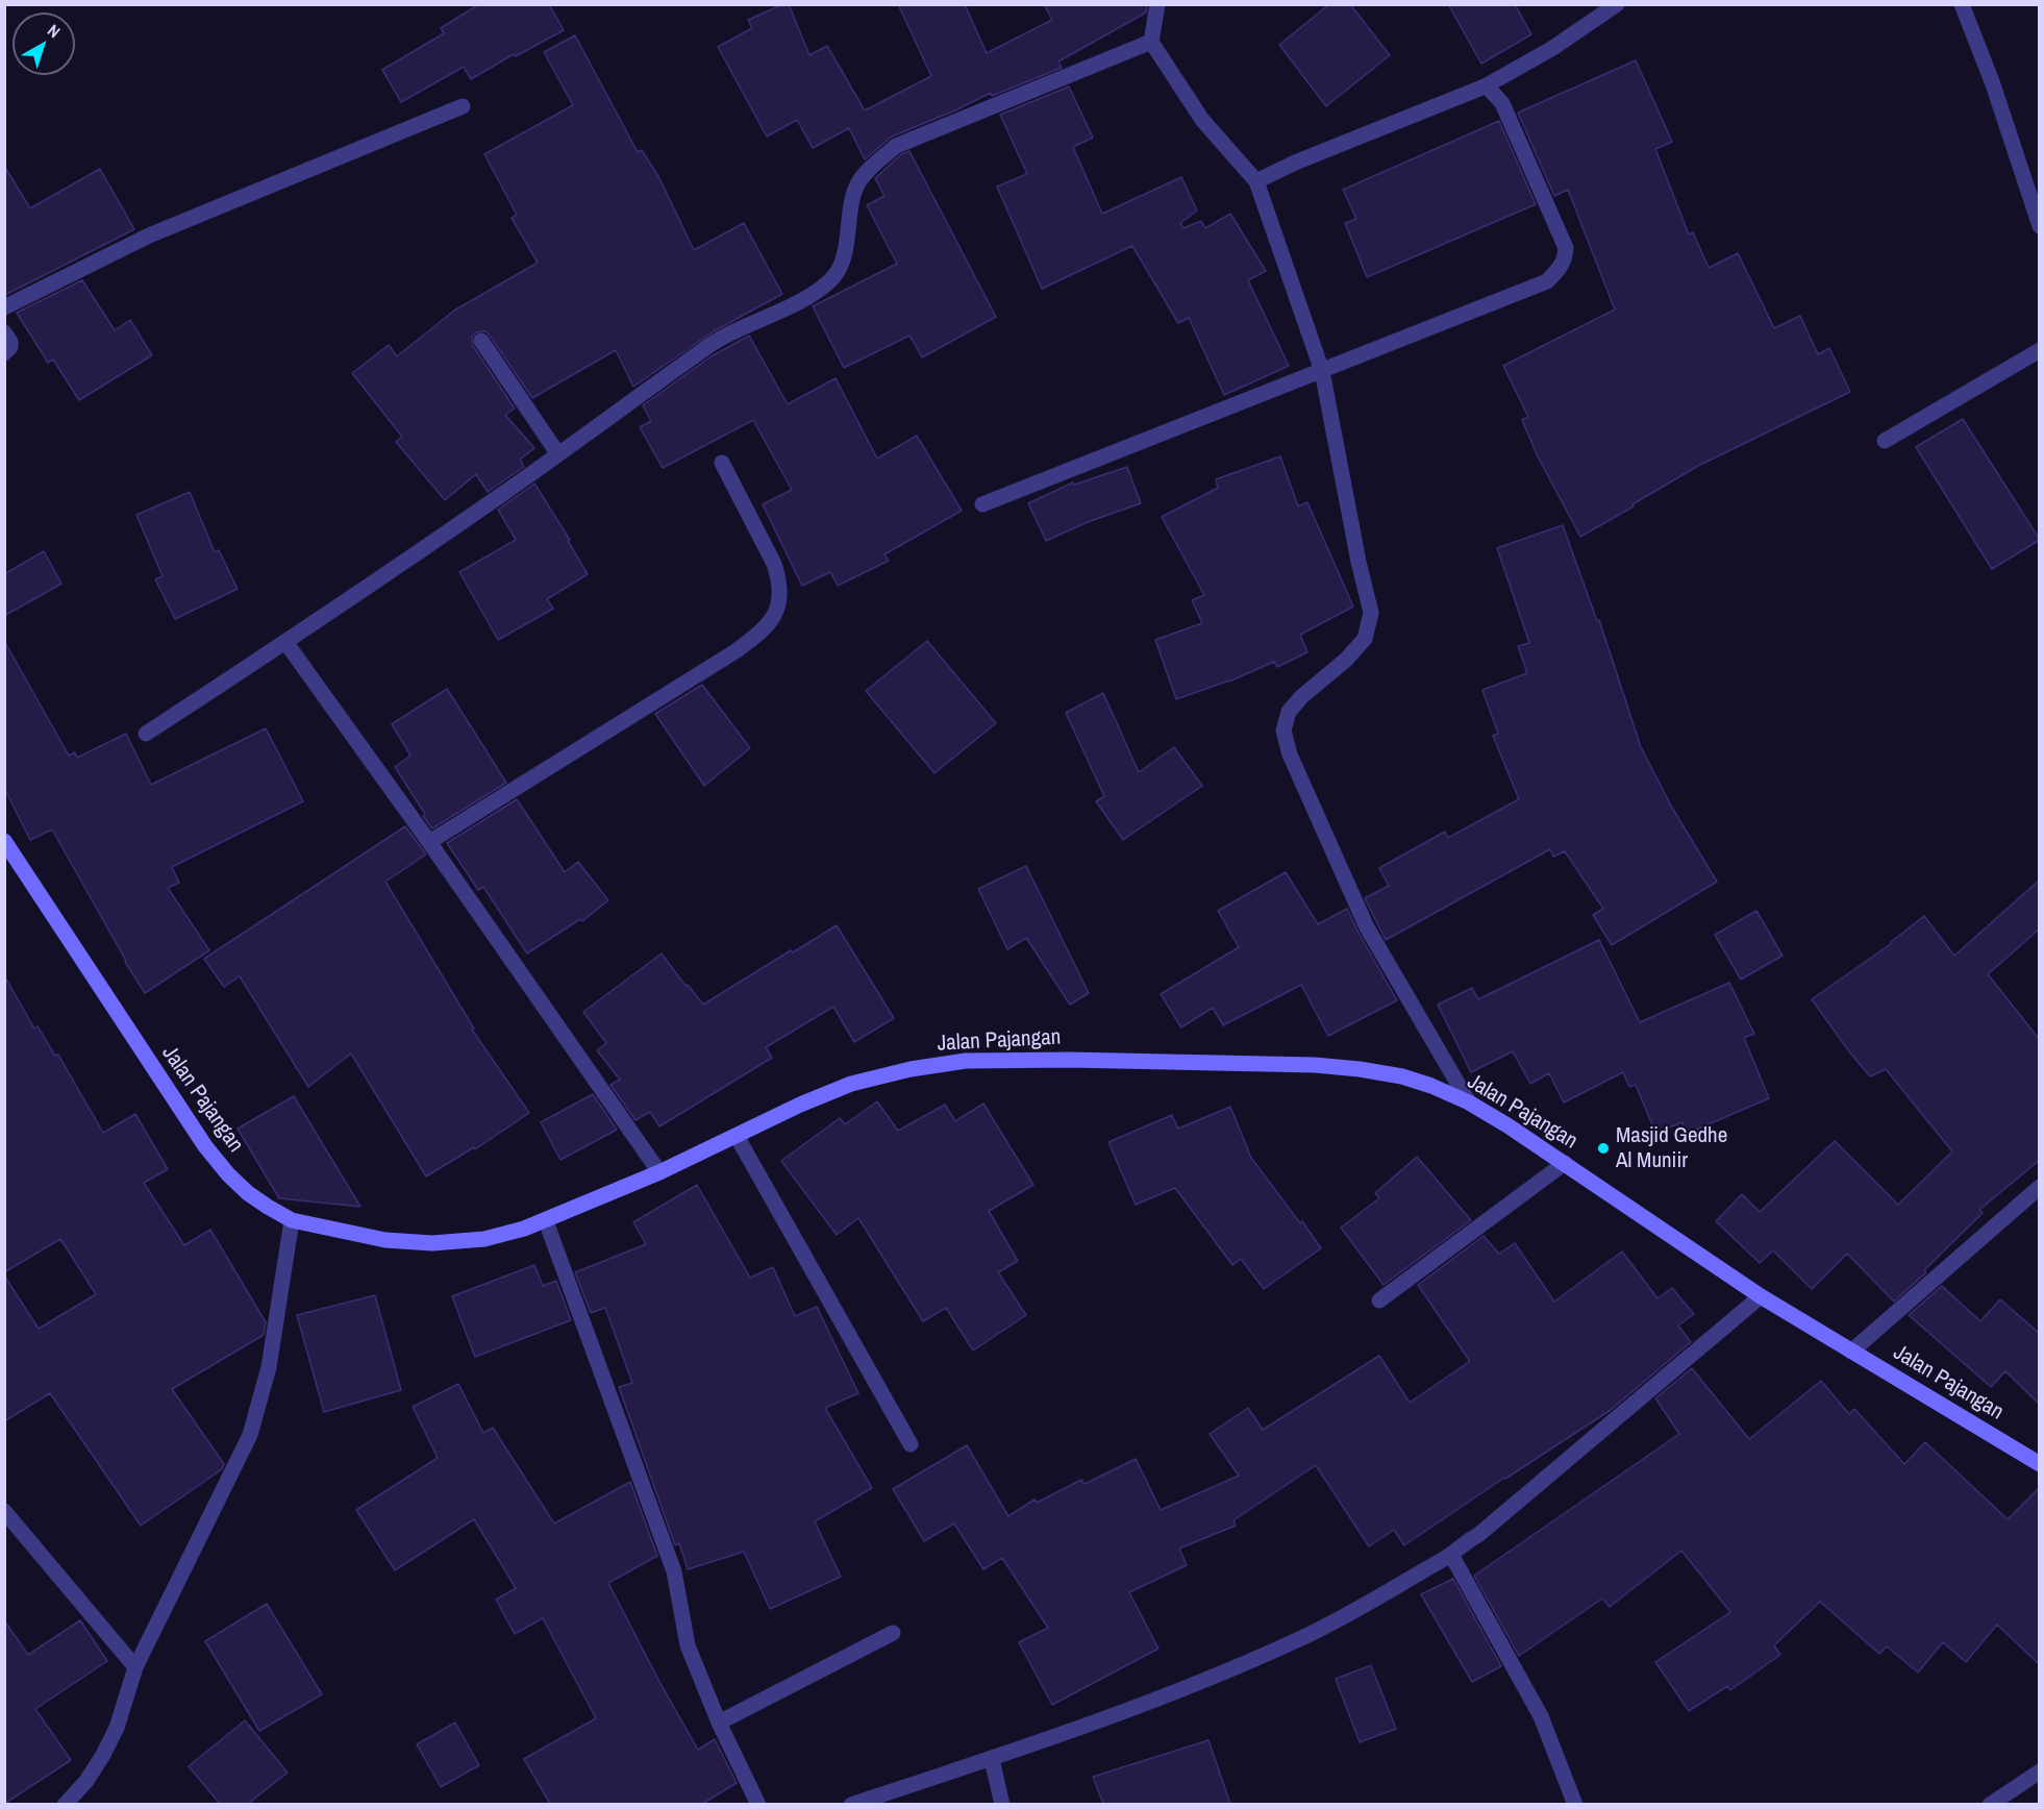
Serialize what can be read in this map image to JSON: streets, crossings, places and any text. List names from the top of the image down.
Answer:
{
  "streets": {
    "main road": ["Jalan Pajangan"]
  },
  "places": ["Masjid Gedhe Al Muniir"],
  "north": "top right"
}
